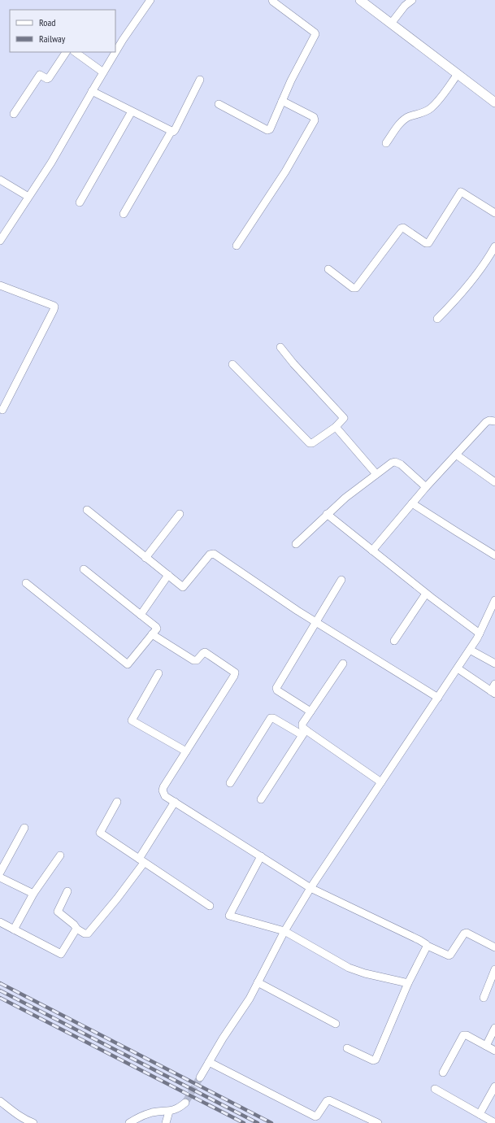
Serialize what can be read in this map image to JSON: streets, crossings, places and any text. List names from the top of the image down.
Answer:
{
  "legend": ["Road", "Railway"]
}
